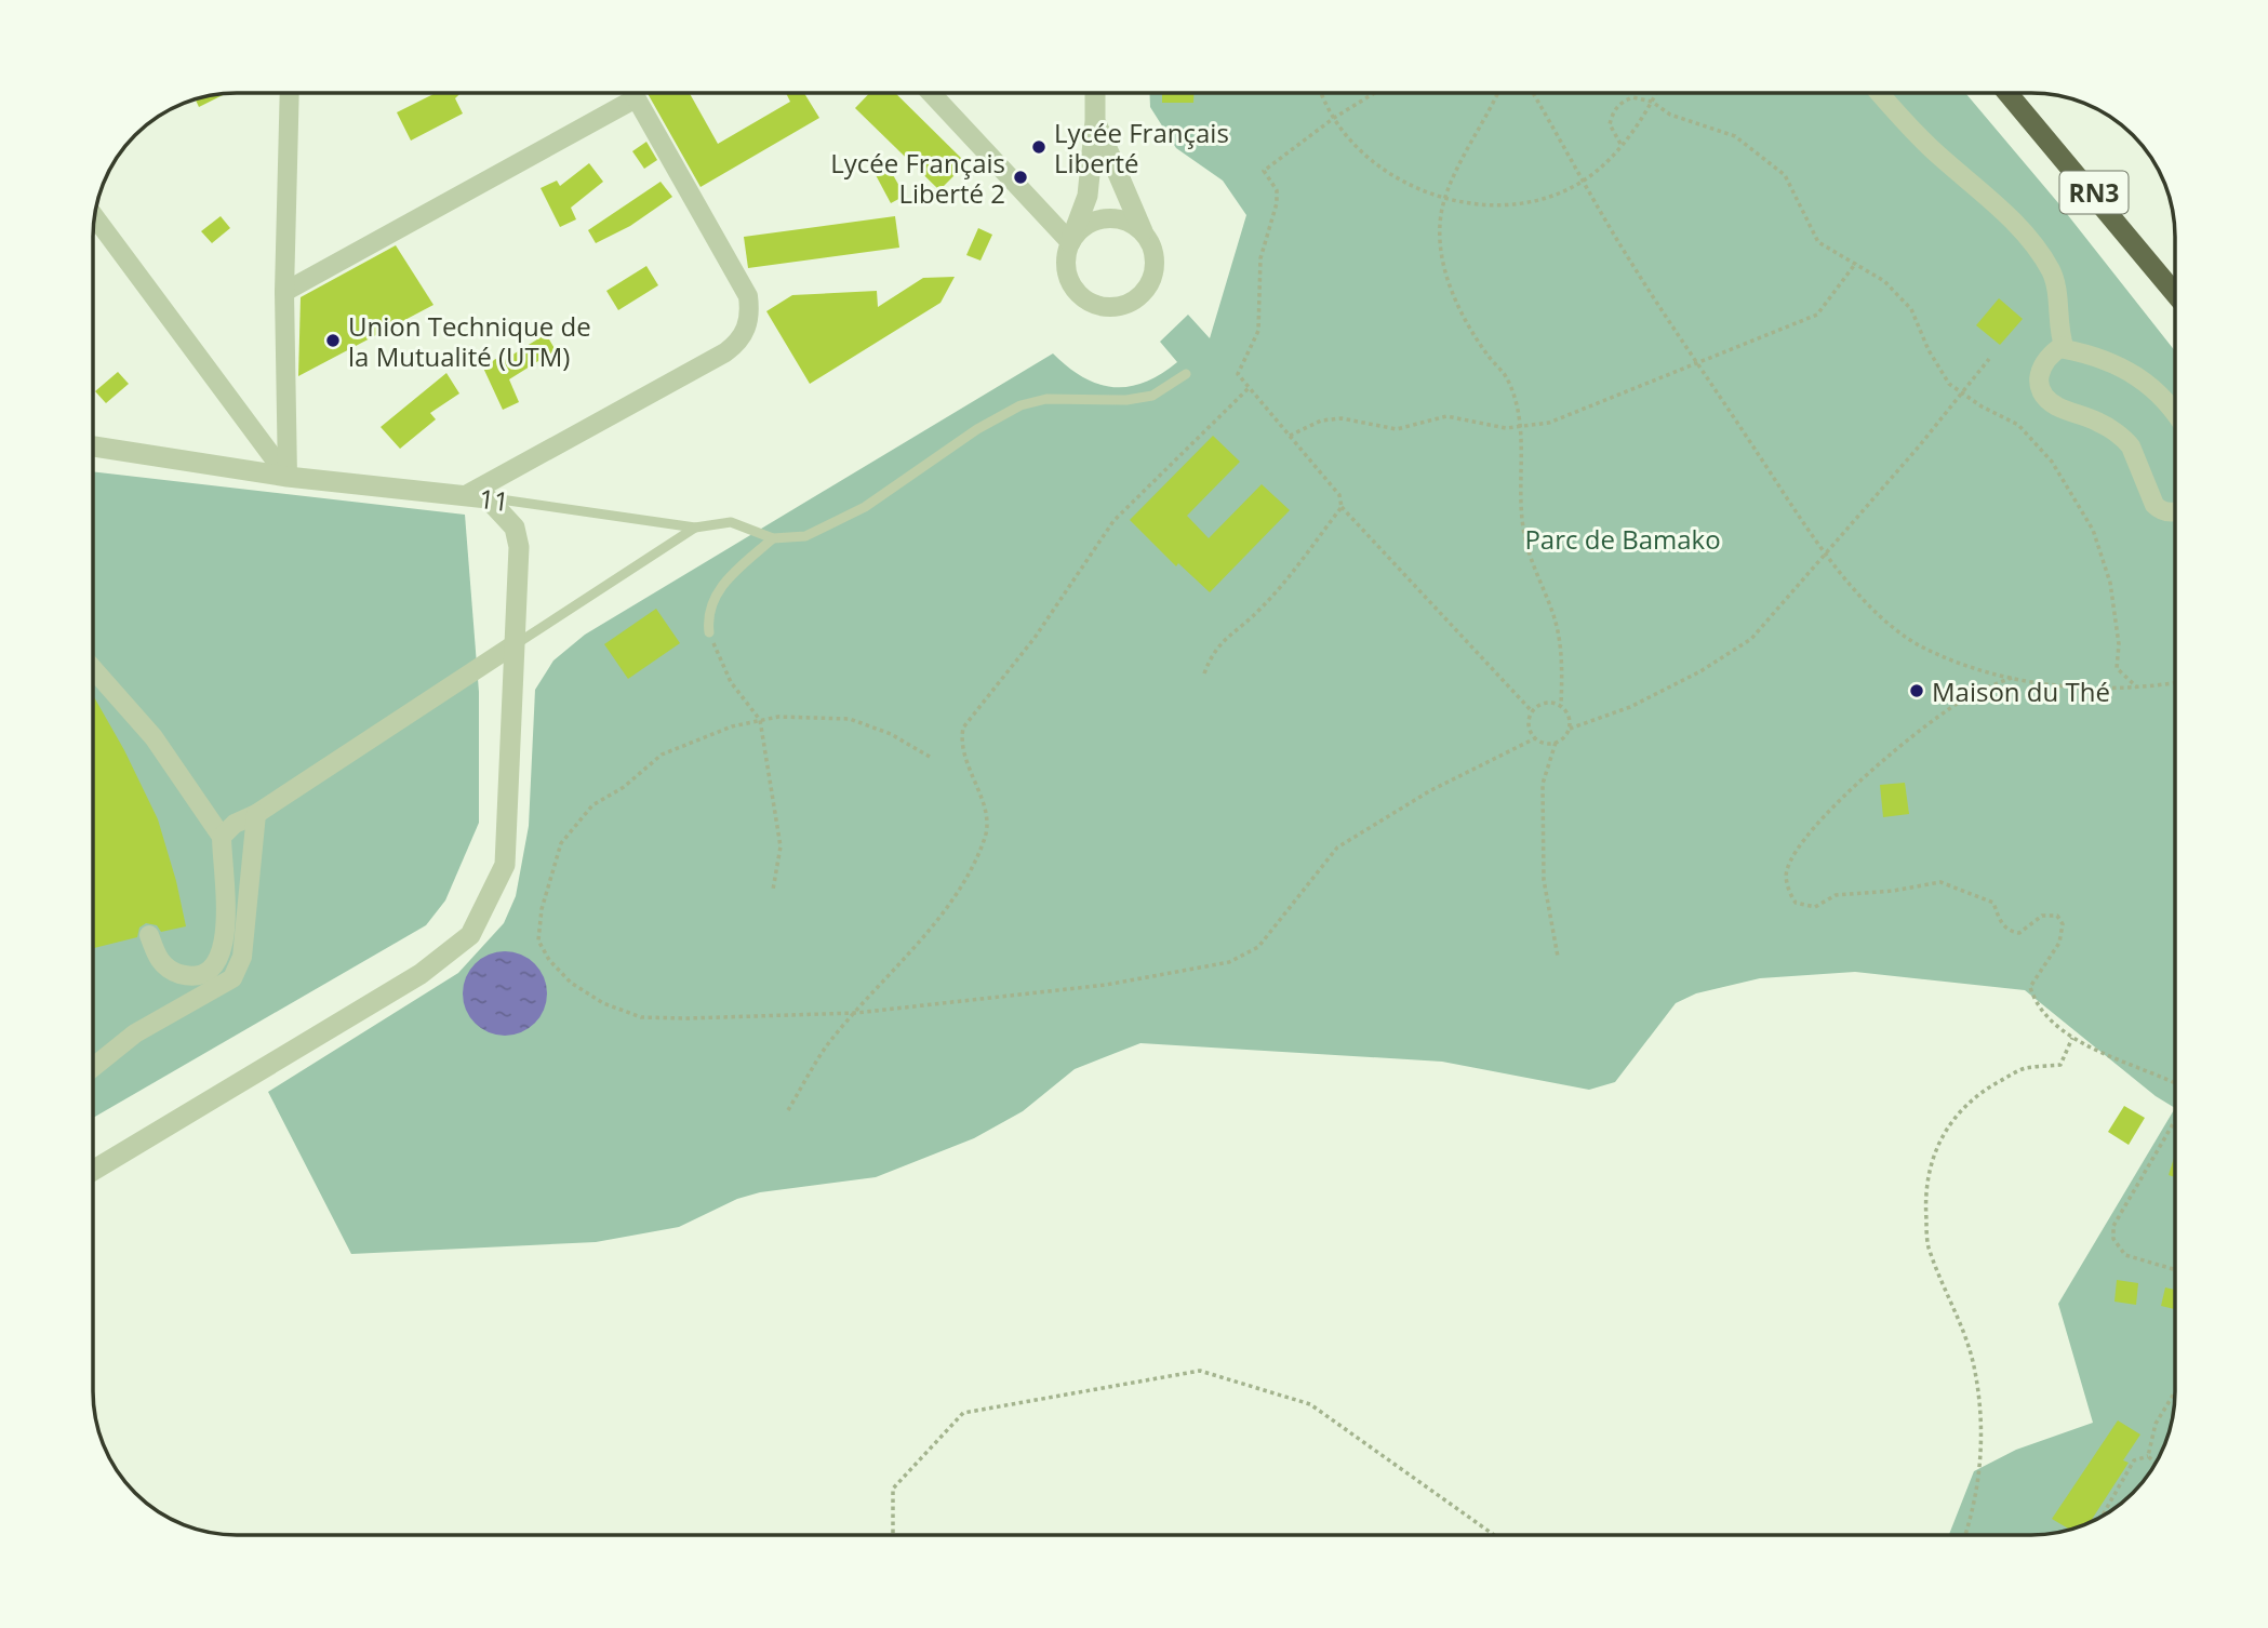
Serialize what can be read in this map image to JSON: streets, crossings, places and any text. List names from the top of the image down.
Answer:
{
  "streets": {
    "highway": ["RN3"],
    "street": ["11"]
  },
  "parks": ["Parc de Bamako"],
  "places": [
    "Lycée Français Liberté",
    "Lycée Français Liberté 2",
    "Union Technique de la Mutualité (UTM)",
    "Maison du Thé"
  ]
}
